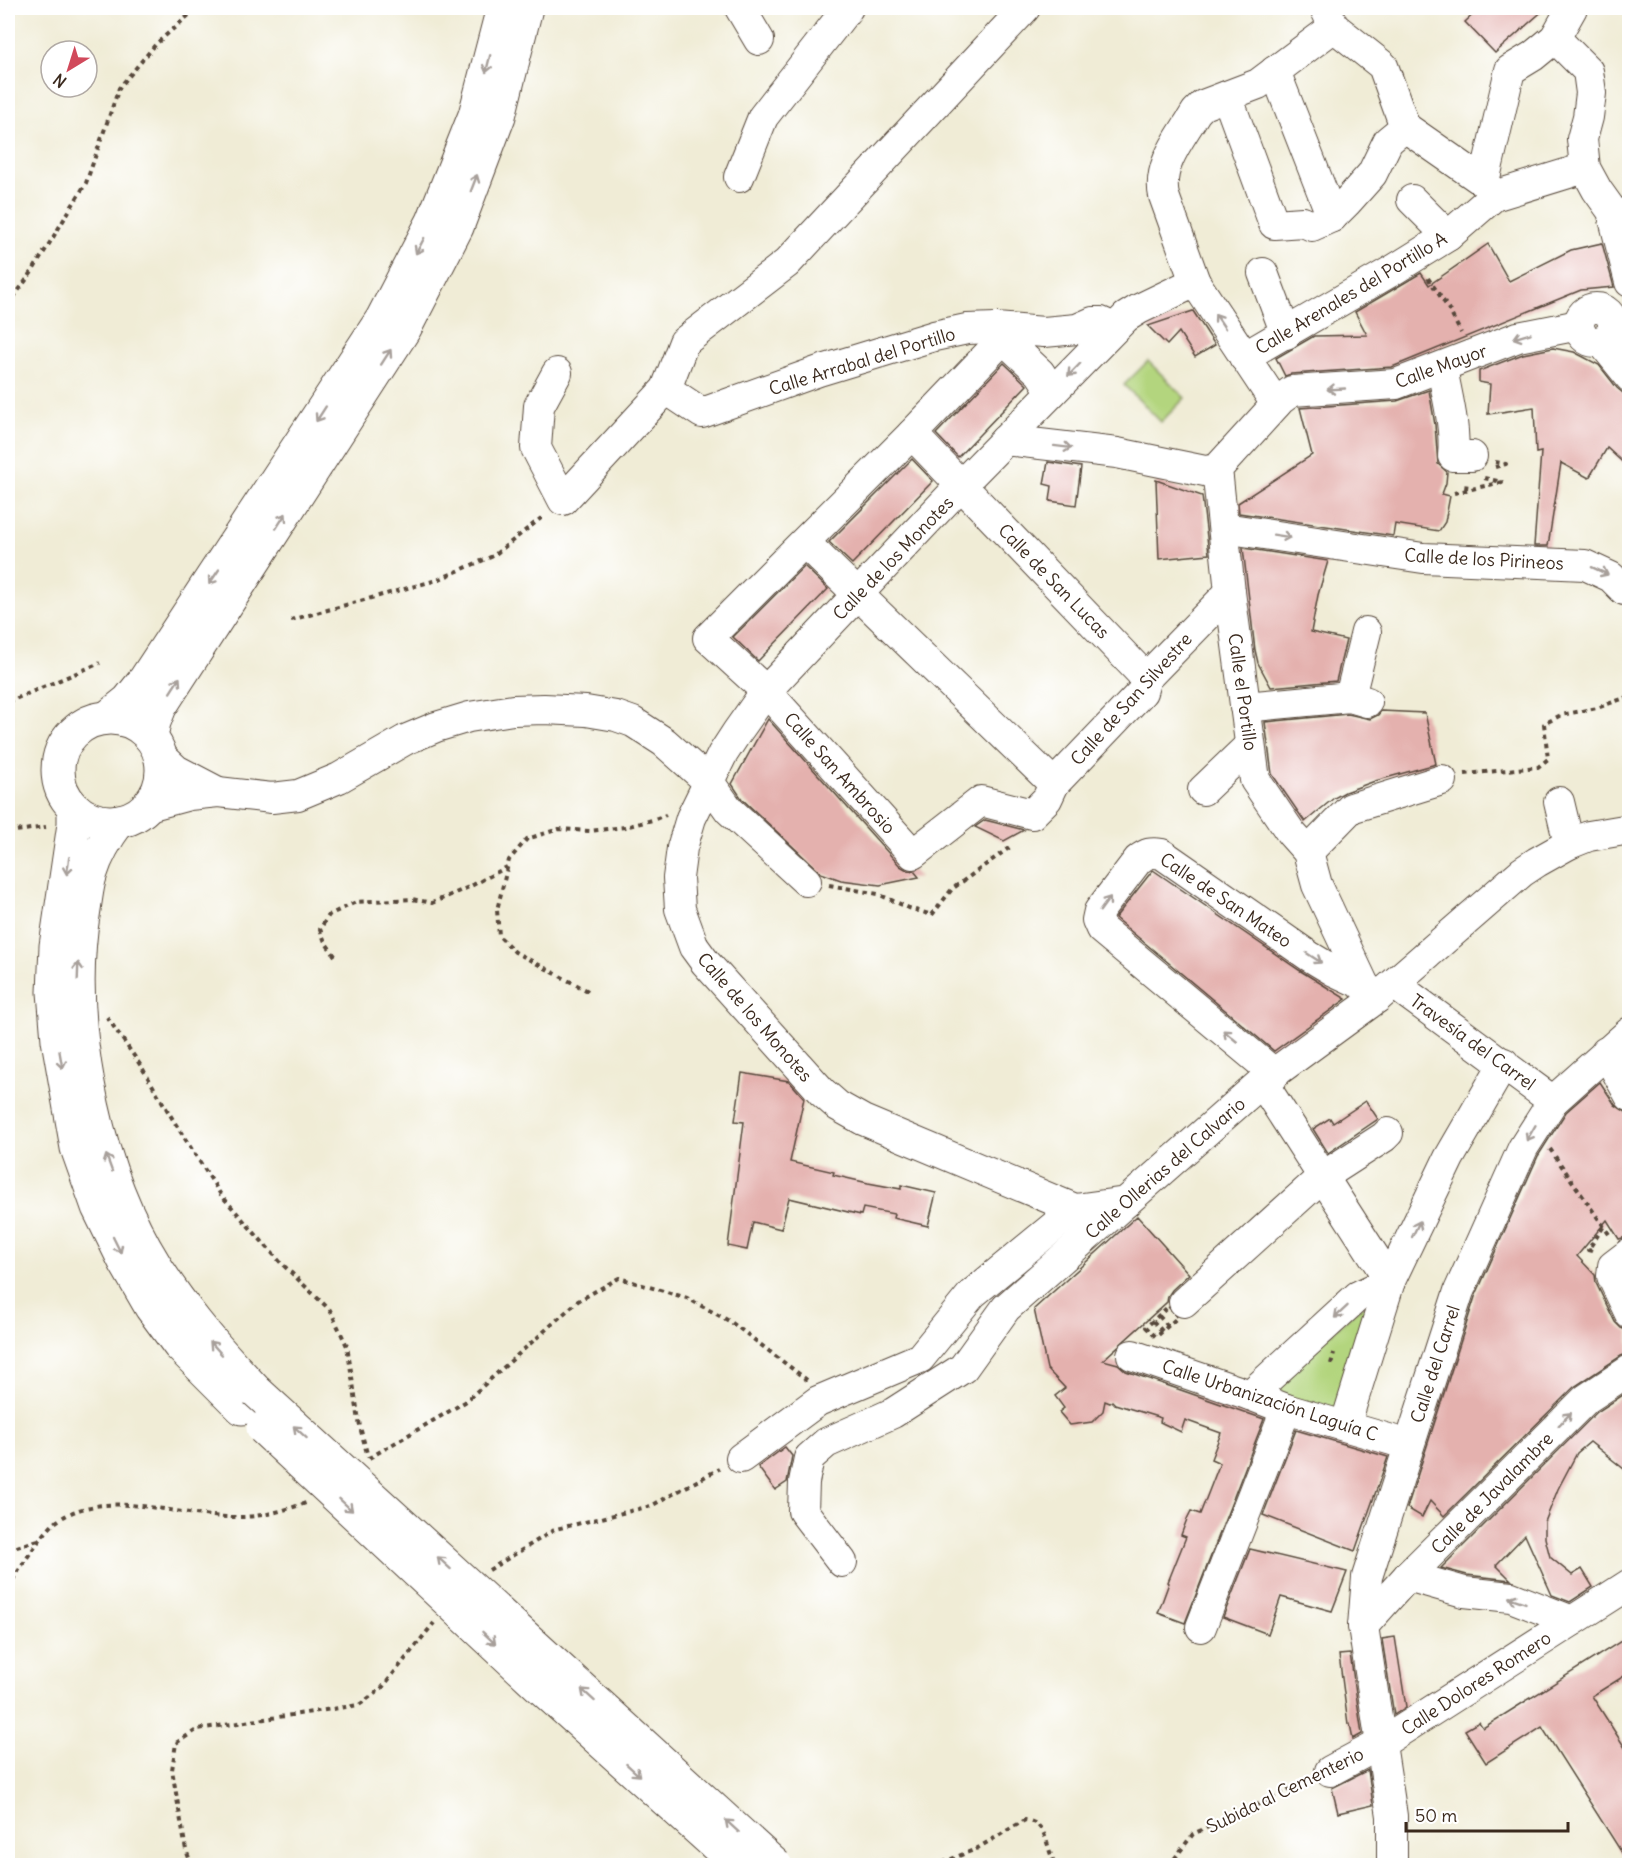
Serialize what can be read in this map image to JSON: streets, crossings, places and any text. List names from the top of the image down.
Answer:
{
  "streets": {
    "street": [
      "Calle Arenales del Portillo A",
      "Calle Arrabal del Portillo",
      "Calle Mayor",
      "Calle de los Monotes",
      "Calle de los Pirineos",
      "Calle de San Lucas",
      "Calle el Portillo",
      "Calle de San Silvestre",
      "Calle San Ambrosio",
      "Calle de San Mateo",
      "Travesía del Carrel",
      "Calle Ollerias del Calvario",
      "Calle del Carrel",
      "Calle Urbanización Laguía C",
      "Calle de Javalambre",
      "Calle Dolores Romero",
      "Subida al Cementerio"
    ]
  },
  "crossings": [
    ["Calle Arrabal del Portillo", "Calle de los Monotes"],
    ["Calle de los Monotes", "Calle de San Lucas"],
    ["Calle de los Monotes", "Calle San Ambrosio"],
    ["Calle de los Pirineos", "Calle el Portillo"],
    ["Calle de San Lucas", "Calle de San Silvestre"],
    ["Calle el Portillo", "Calle de San Silvestre"],
    ["Calle el Portillo", "Calle de San Mateo"],
    ["Calle el Portillo", "Travesía del Carrel"],
    ["Calle el Portillo", "Calle Ollerias del Calvario"],
    ["Calle de San Silvestre", "Calle San Ambrosio"],
    ["Calle de San Mateo", "Travesía del Carrel"],
    ["Calle de San Mateo", "Calle Ollerias del Calvario"],
    ["Travesía del Carrel", "Calle Ollerias del Calvario"],
    ["Travesía del Carrel", "Calle del Carrel"],
    ["Calle del Carrel", "Calle Urbanización Laguía C"],
    ["Calle del Carrel", "Calle de Javalambre"],
    ["Calle del Carrel", "Calle Dolores Romero"],
    ["Calle del Carrel", "Subida al Cementerio"],
    ["Calle de Javalambre", "Calle Dolores Romero"],
    ["Calle Dolores Romero", "Subida al Cementerio"]
  ],
  "one_way": ["Calle Mayor", "Calle de los Pirineos", "Calle Dolores Romero"],
  "scale_bar": "50 m",
  "north": "bottom left"
}
